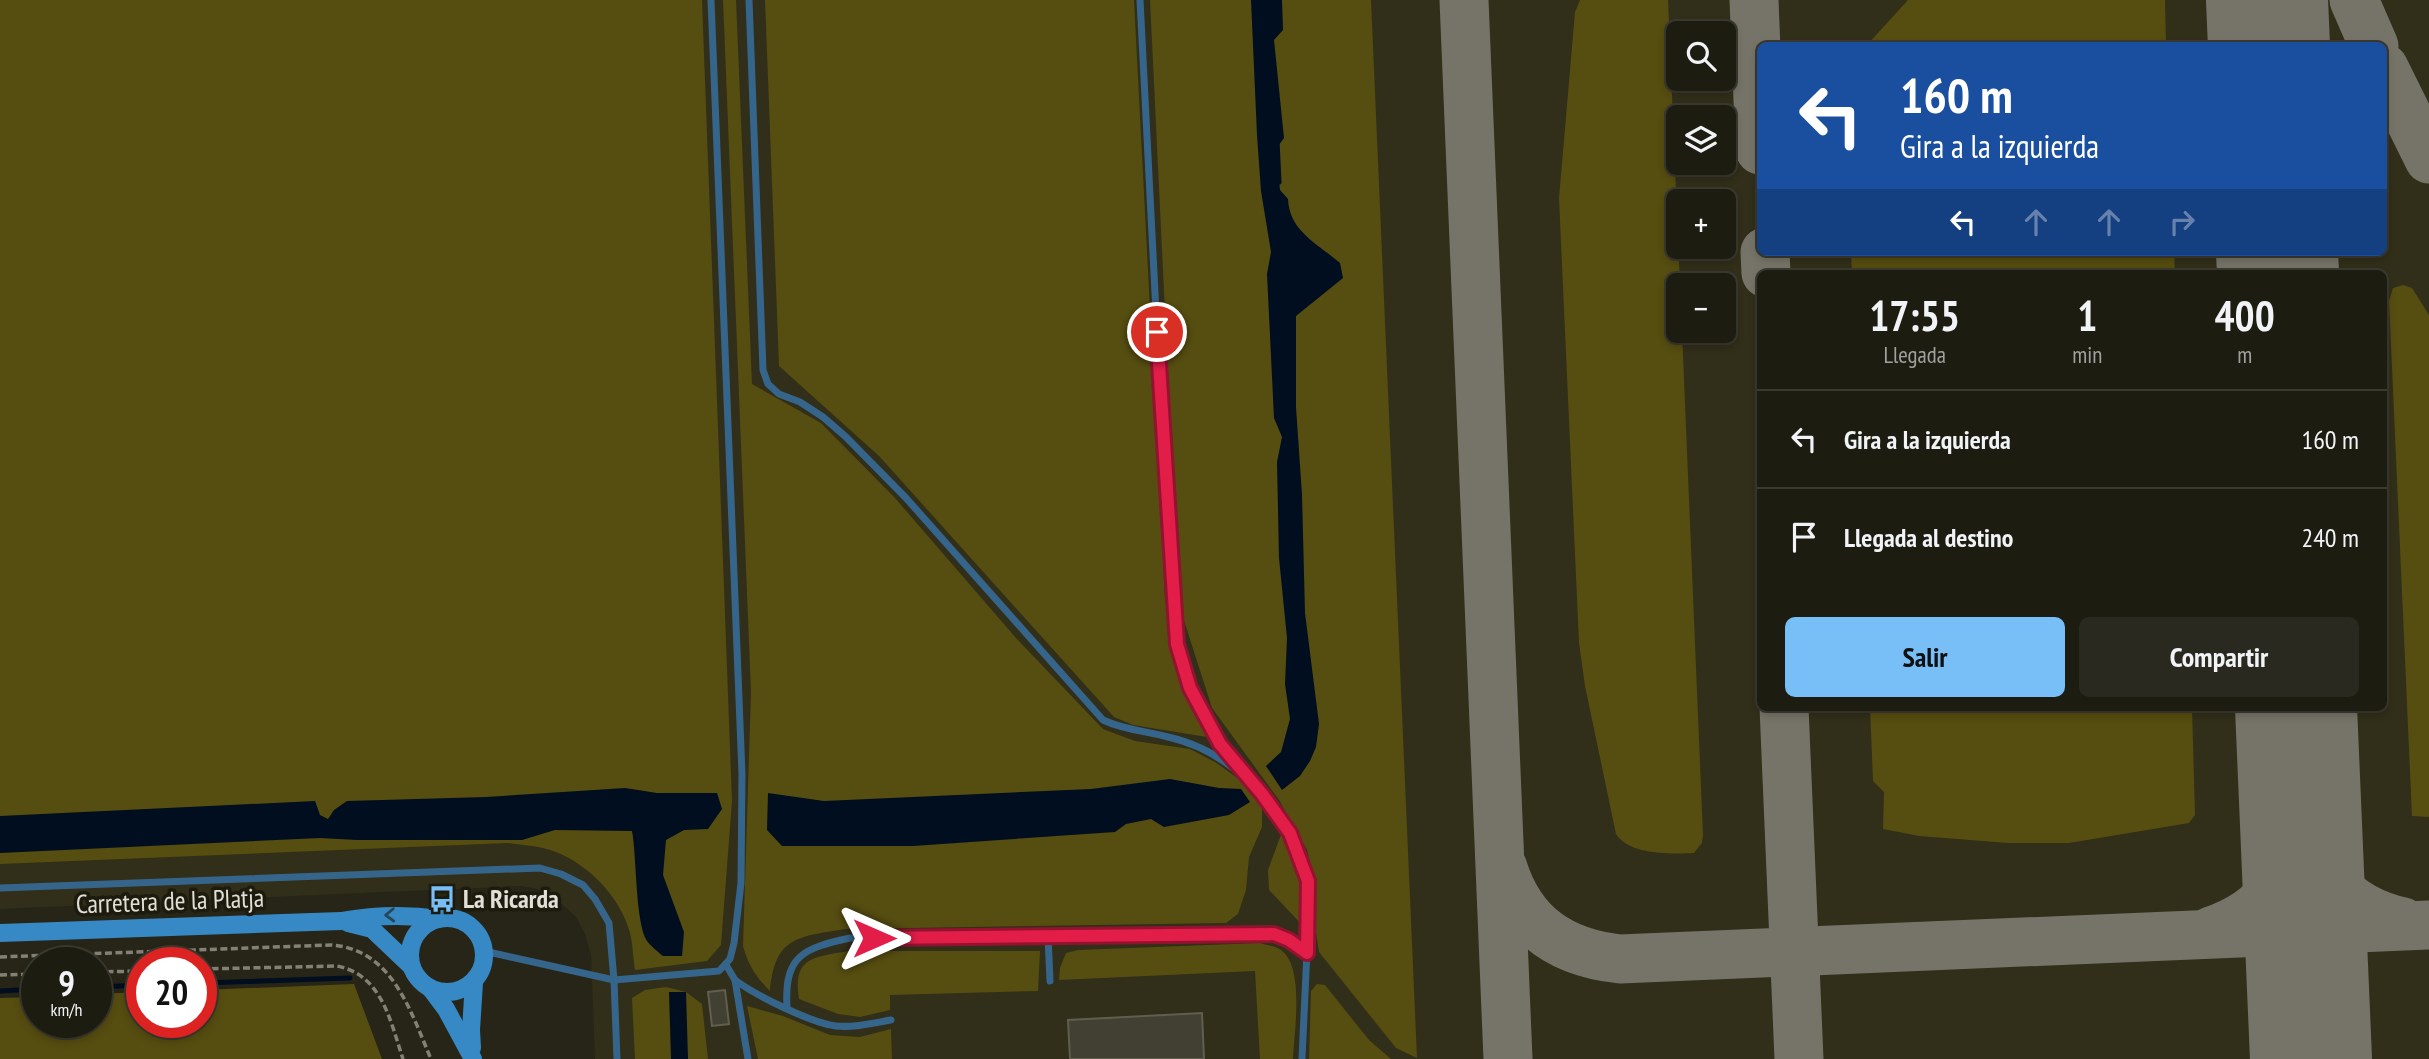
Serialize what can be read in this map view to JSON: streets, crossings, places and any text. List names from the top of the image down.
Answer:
{
  "streets": {
    "street": ["Carretera de la Platja"]
  },
  "places": {
    "bus stop": ["La Ricarda"]
  },
  "page": {
    "map_buttons": ["+", "−"],
    "turn": ["160 m", "Gira a la izquierda"],
    "eta": [
      "17:55",
      "Llegada",
      "1",
      "min",
      "400",
      "m"
    ],
    "list": [
      {
        "name": "Gira a la izquierda",
        "value": "160 m"
      },
      {
        "name": "Llegada al destino",
        "value": "240 m"
      }
    ],
    "buttons": ["Salir", "Compartir"],
    "speed": "9 km/h",
    "limit": "20"
  }
}
